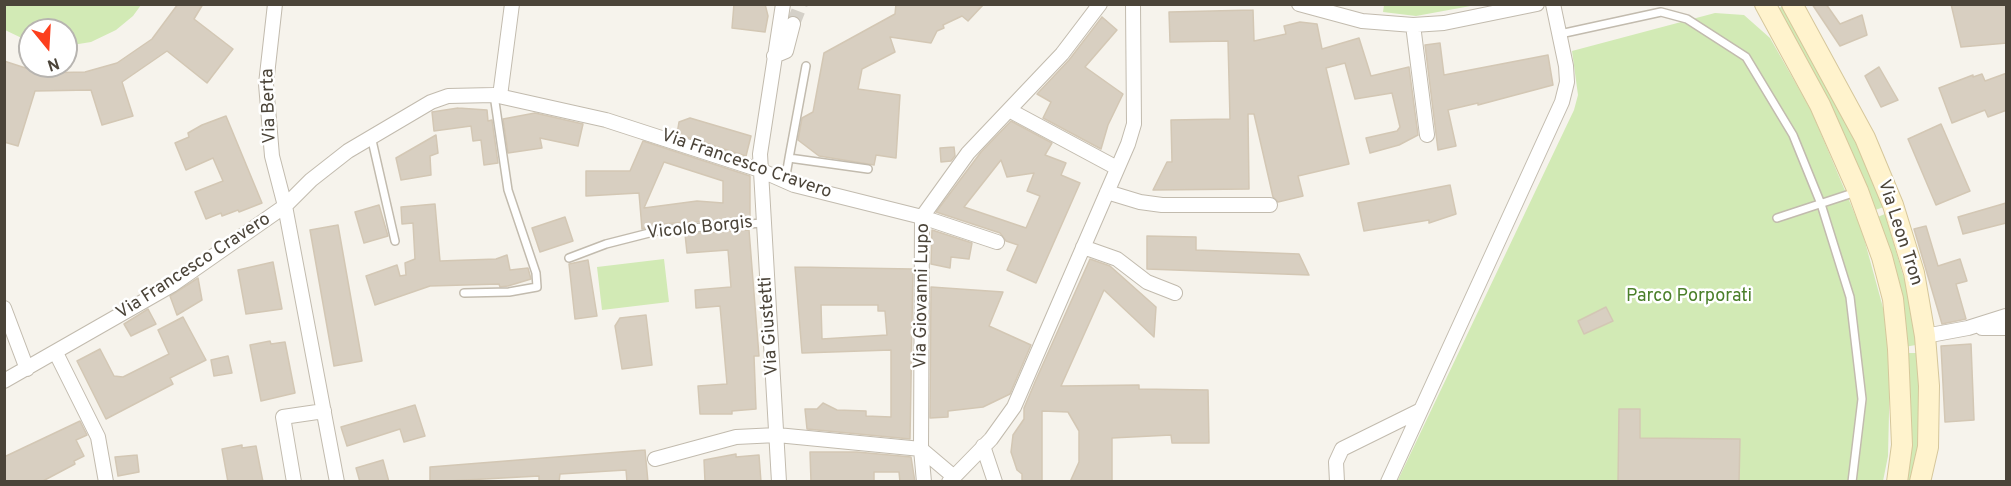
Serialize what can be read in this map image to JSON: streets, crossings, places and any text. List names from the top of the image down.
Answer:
{
  "streets": {
    "street": [
      "Via Berta",
      "Via Francesco Cravero",
      "Via Leon Tron",
      "Via Giovanni Lupo",
      "Via Giustetti"
    ],
    "lane": ["Vicolo Borgis"]
  },
  "crossings": [
    ["Via Berta", "Via Francesco Cravero"],
    ["Via Francesco Cravero", "Via Giovanni Lupo"],
    ["Via Francesco Cravero", "Via Giustetti"],
    ["Vicolo Borgis", "Via Giustetti"]
  ],
  "parks": ["Parco Porporati"],
  "north": "bottom"
}
